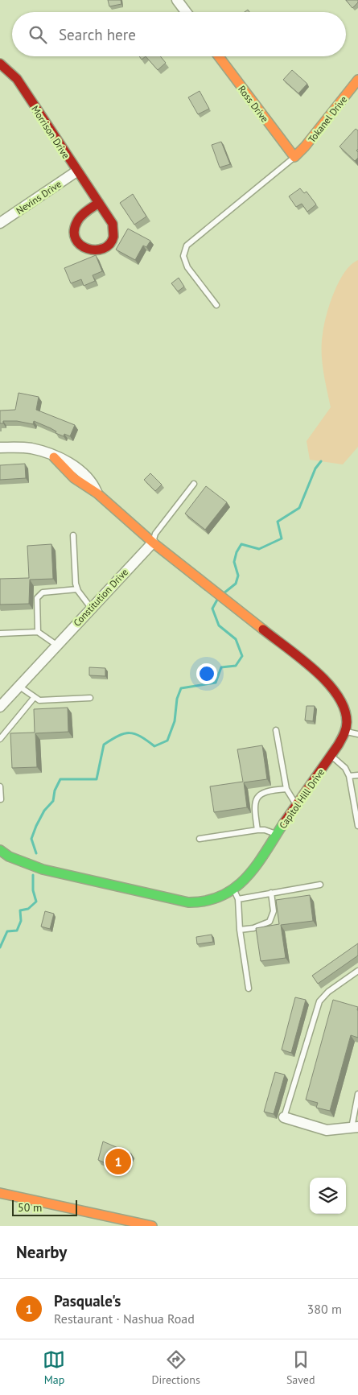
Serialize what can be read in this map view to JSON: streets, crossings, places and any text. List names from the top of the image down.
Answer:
{
  "streets": {
    "street": [
      "Ross Drive",
      "Tokanel Drive",
      "Morrison Drive",
      "Nevins Drive",
      "Constitution Drive",
      "Capitol Hill Drive"
    ]
  },
  "crossings": [
    ["Ross Drive", "Tokanel Drive"],
    ["Morrison Drive", "Nevins Drive"]
  ],
  "scale_bar": "50 m",
  "page": {
    "search": "Search here",
    "pins": "1",
    "scale": "50 m",
    "heading": "Nearby",
    "list": [
      {
        "mark": "1",
        "name": "Pasquale's",
        "note": "Restaurant · Nashua Road",
        "value": "380 m"
      }
    ],
    "nav": ["Map", "Directions", "Saved"]
  }
}
